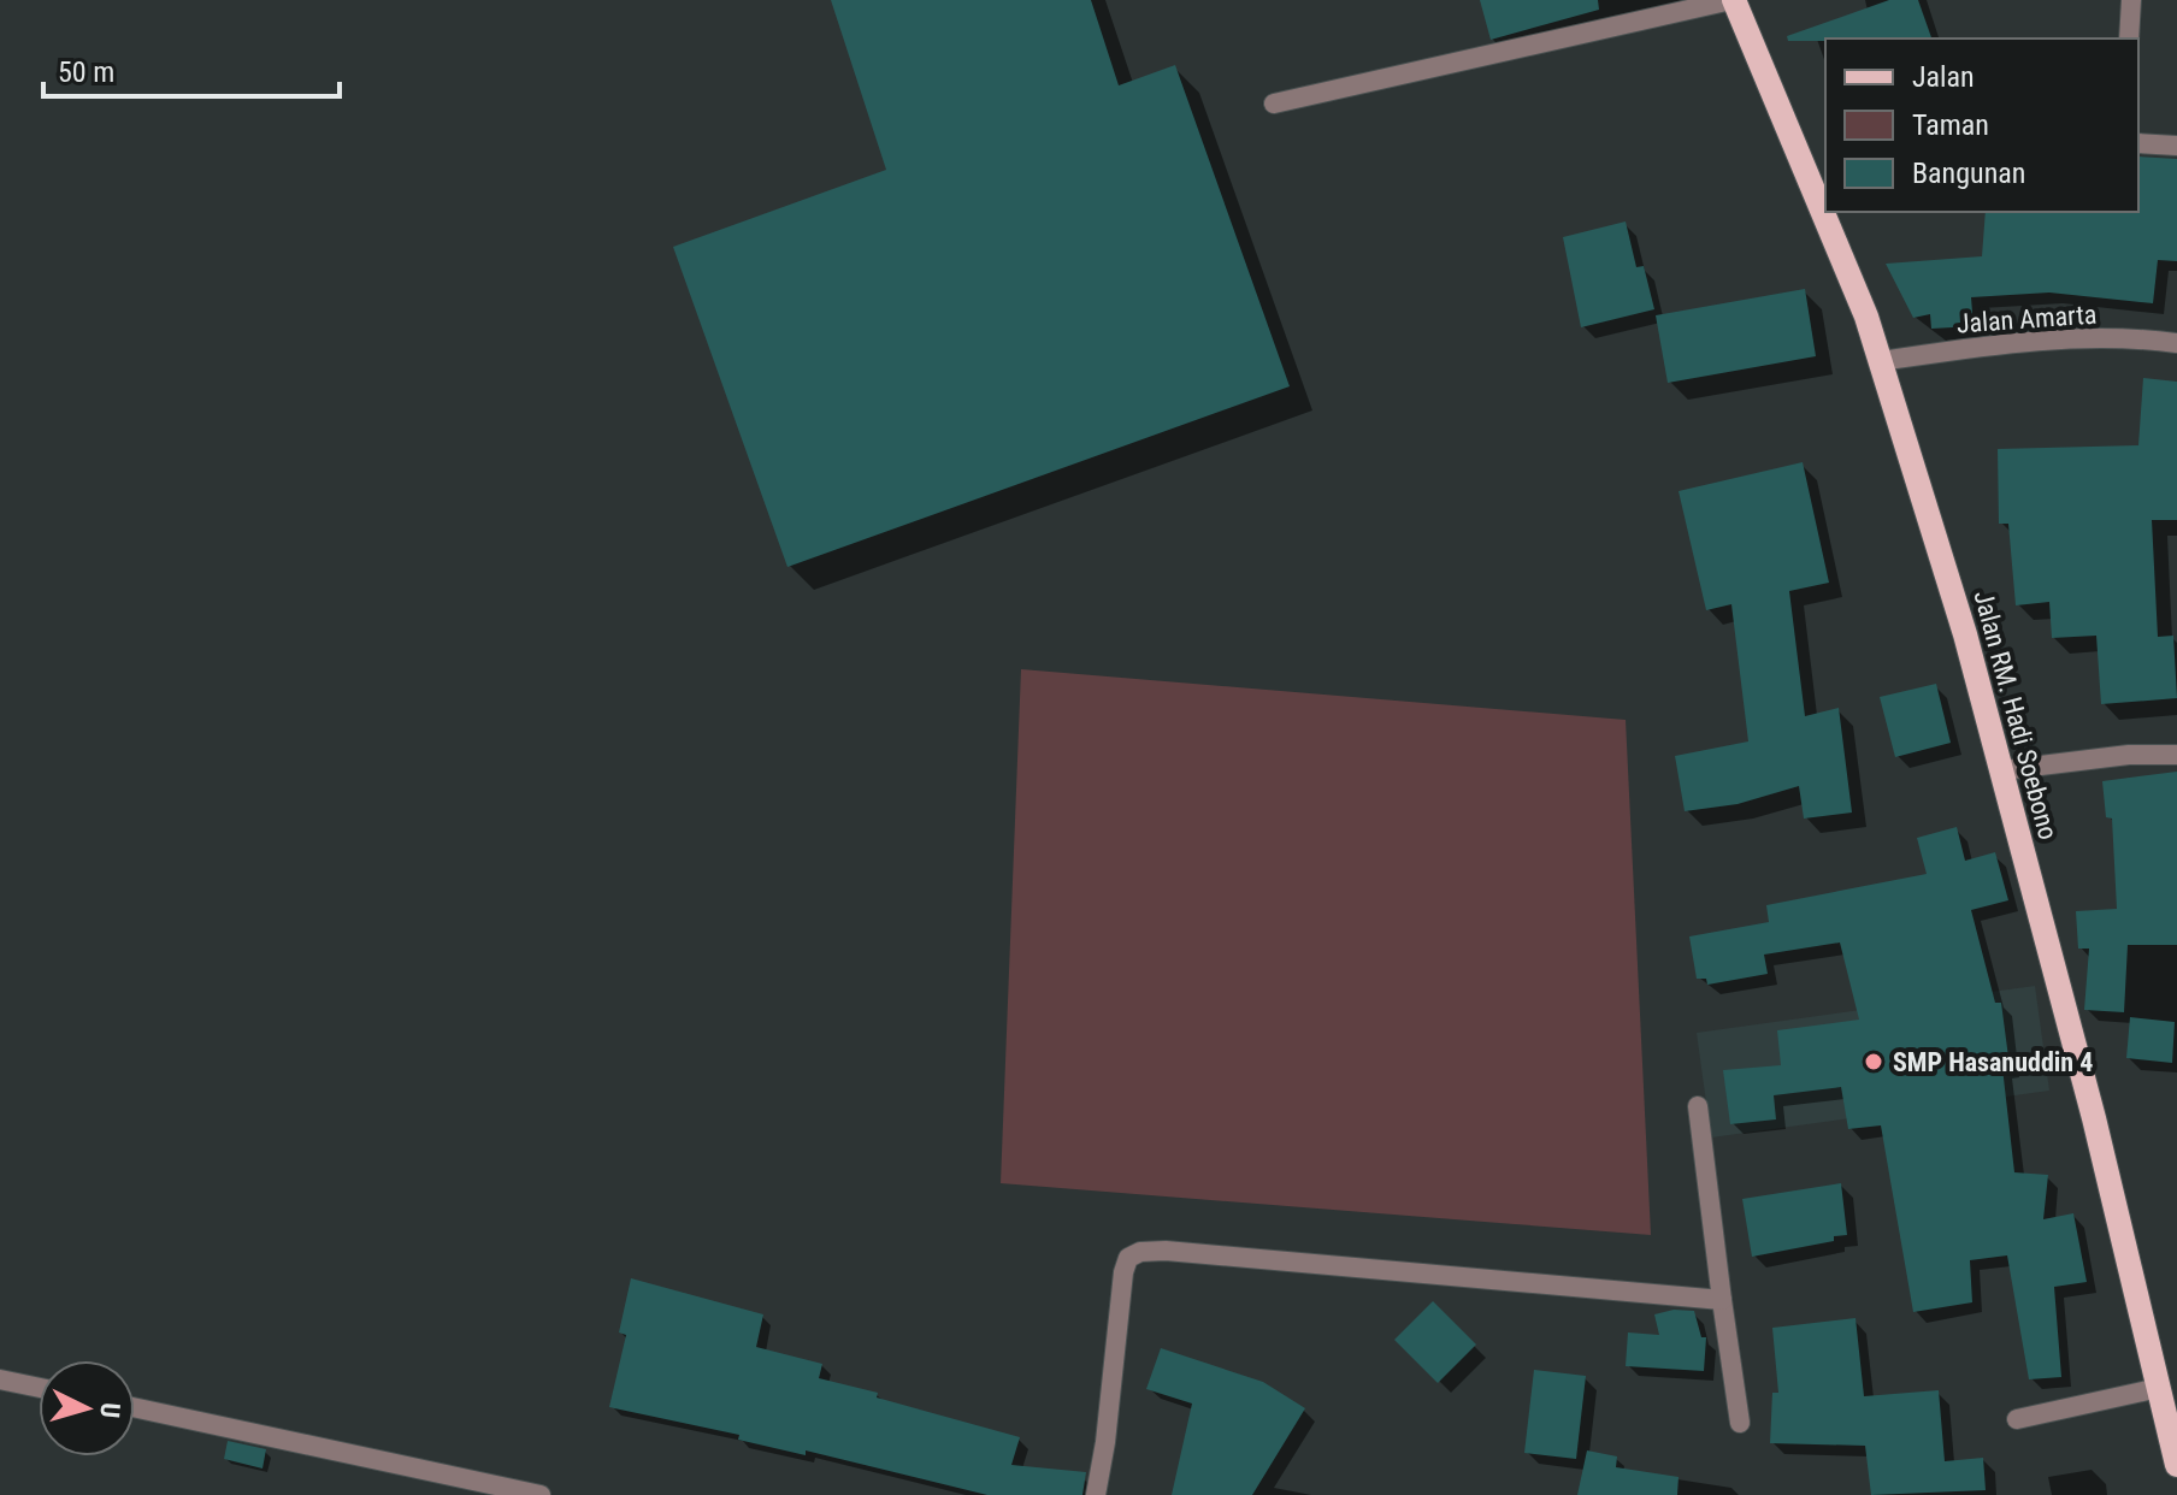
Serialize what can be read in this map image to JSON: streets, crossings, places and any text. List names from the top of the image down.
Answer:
{
  "streets": {
    "main road": ["Jalan RM. Hadi Soebono"],
    "street": ["Jalan Amarta"]
  },
  "crossings": [
    ["Jalan Amarta", "Jalan RM. Hadi Soebono"]
  ],
  "places": ["SMP Hasanuddin 4"],
  "legend": ["Jalan", "Taman", "Bangunan"],
  "scale_bar": "50 m",
  "north": "right"
}
